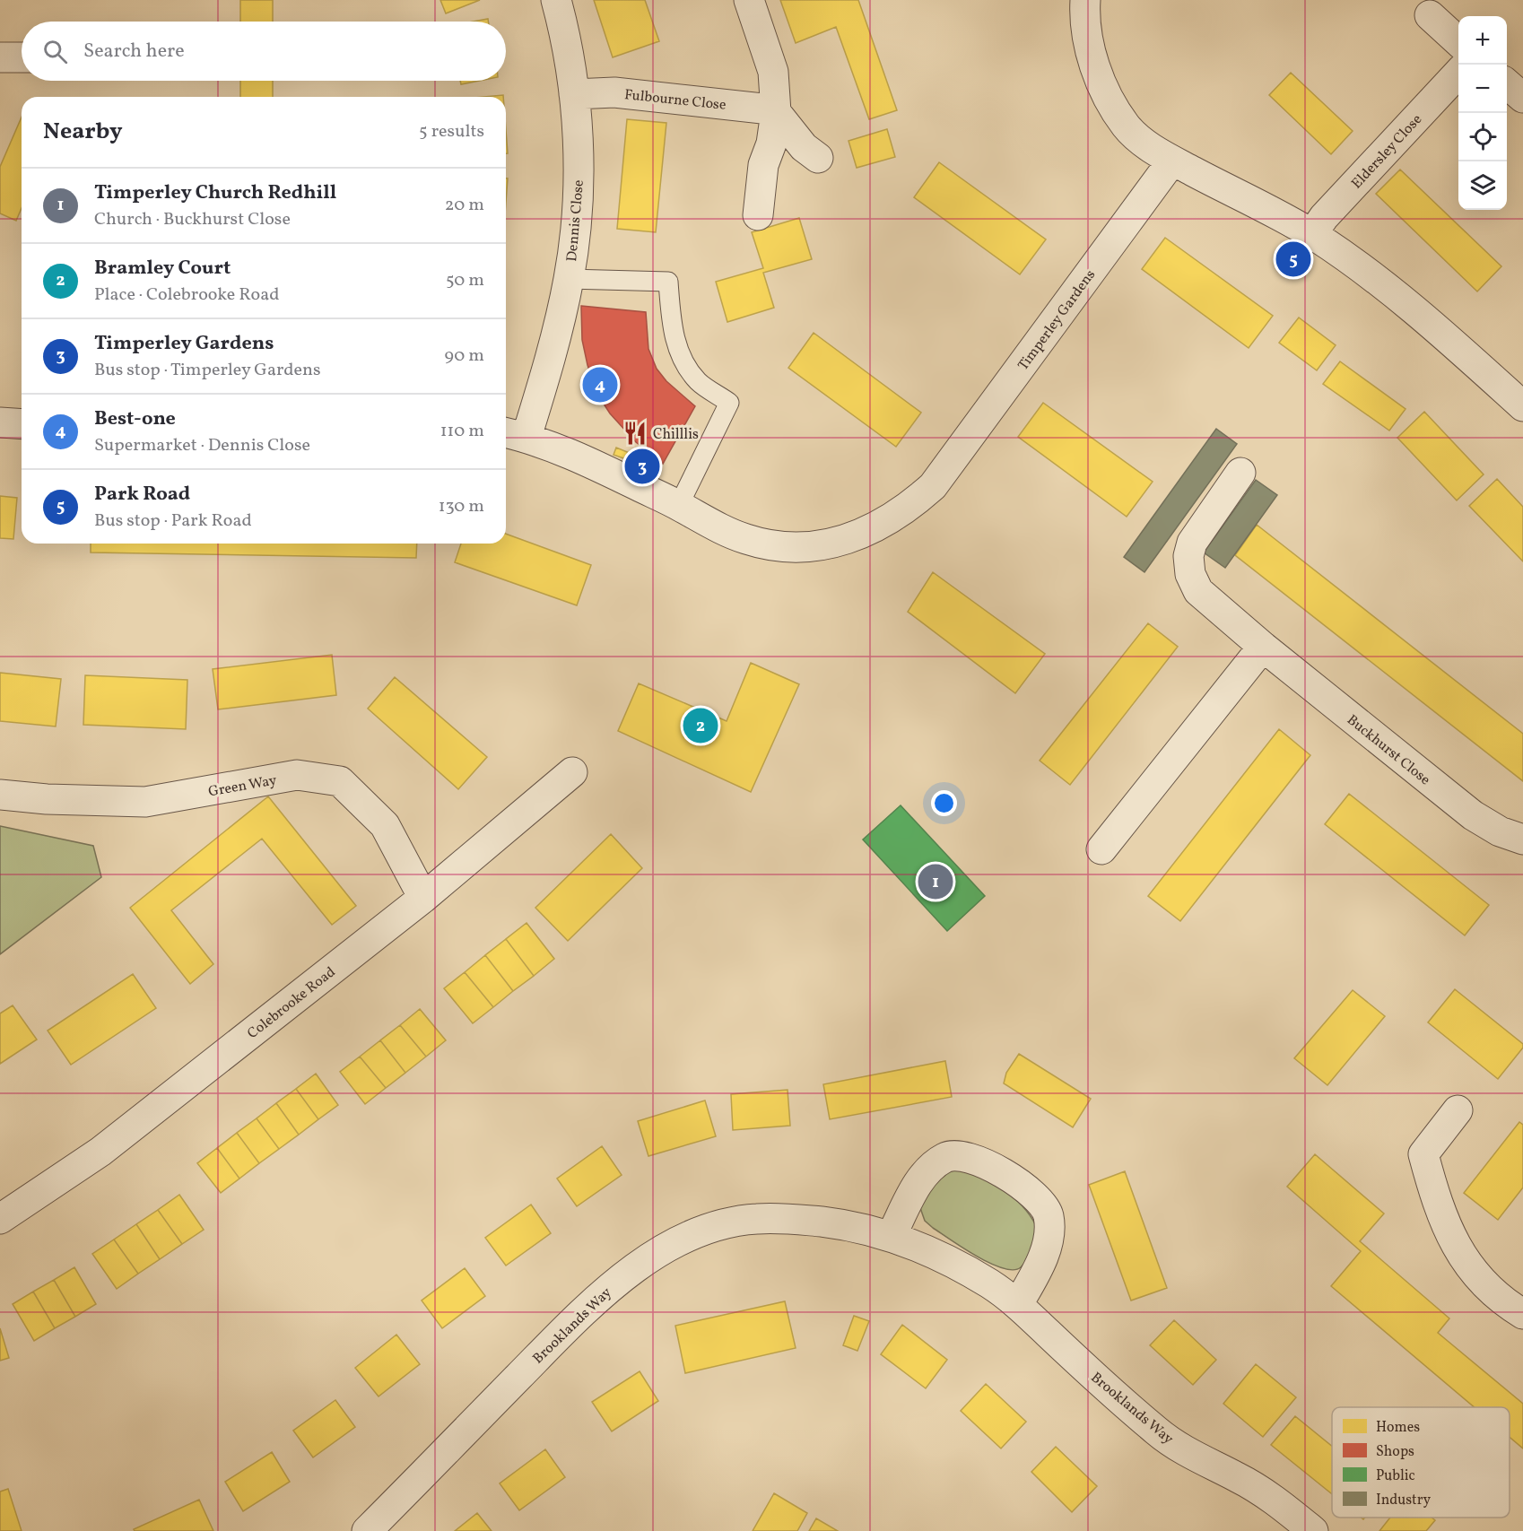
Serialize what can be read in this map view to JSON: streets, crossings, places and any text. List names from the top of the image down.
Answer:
{
  "streets": {
    "street": [
      "Fulbourne Close",
      "Eldersley Close",
      "Dennis Close",
      "Timperley Gardens",
      "Buckhurst Close",
      "Green Way",
      "Colebrooke Road",
      "Brooklands Way"
    ]
  },
  "crossings": [
    ["Fulbourne Close", "Dennis Close"],
    ["Dennis Close", "Timperley Gardens"],
    ["Green Way", "Colebrooke Road"]
  ],
  "places": {
    "restaurant": ["Chilllis"]
  },
  "legend": [
    "Homes",
    "Shops",
    "Public",
    "Industry"
  ],
  "page": {
    "map_buttons": ["+", "−"],
    "search": "Search here",
    "heading": ["Nearby", "5 results"],
    "list": [
      {
        "mark": "1",
        "name": "Timperley Church Redhill",
        "note": "Church · Buckhurst Close",
        "value": "20 m"
      },
      {
        "mark": "2",
        "name": "Bramley Court",
        "note": "Place · Colebrooke Road",
        "value": "50 m"
      },
      {
        "mark": "3",
        "name": "Timperley Gardens",
        "note": "Bus stop · Timperley Gardens",
        "value": "90 m"
      },
      {
        "mark": "4",
        "name": "Best-one",
        "note": "Supermarket · Dennis Close",
        "value": "110 m"
      },
      {
        "mark": "5",
        "name": "Park Road",
        "note": "Bus stop · Park Road",
        "value": "130 m"
      }
    ],
    "pins": [
      "5",
      "4",
      "3",
      "2",
      "1"
    ]
  }
}
